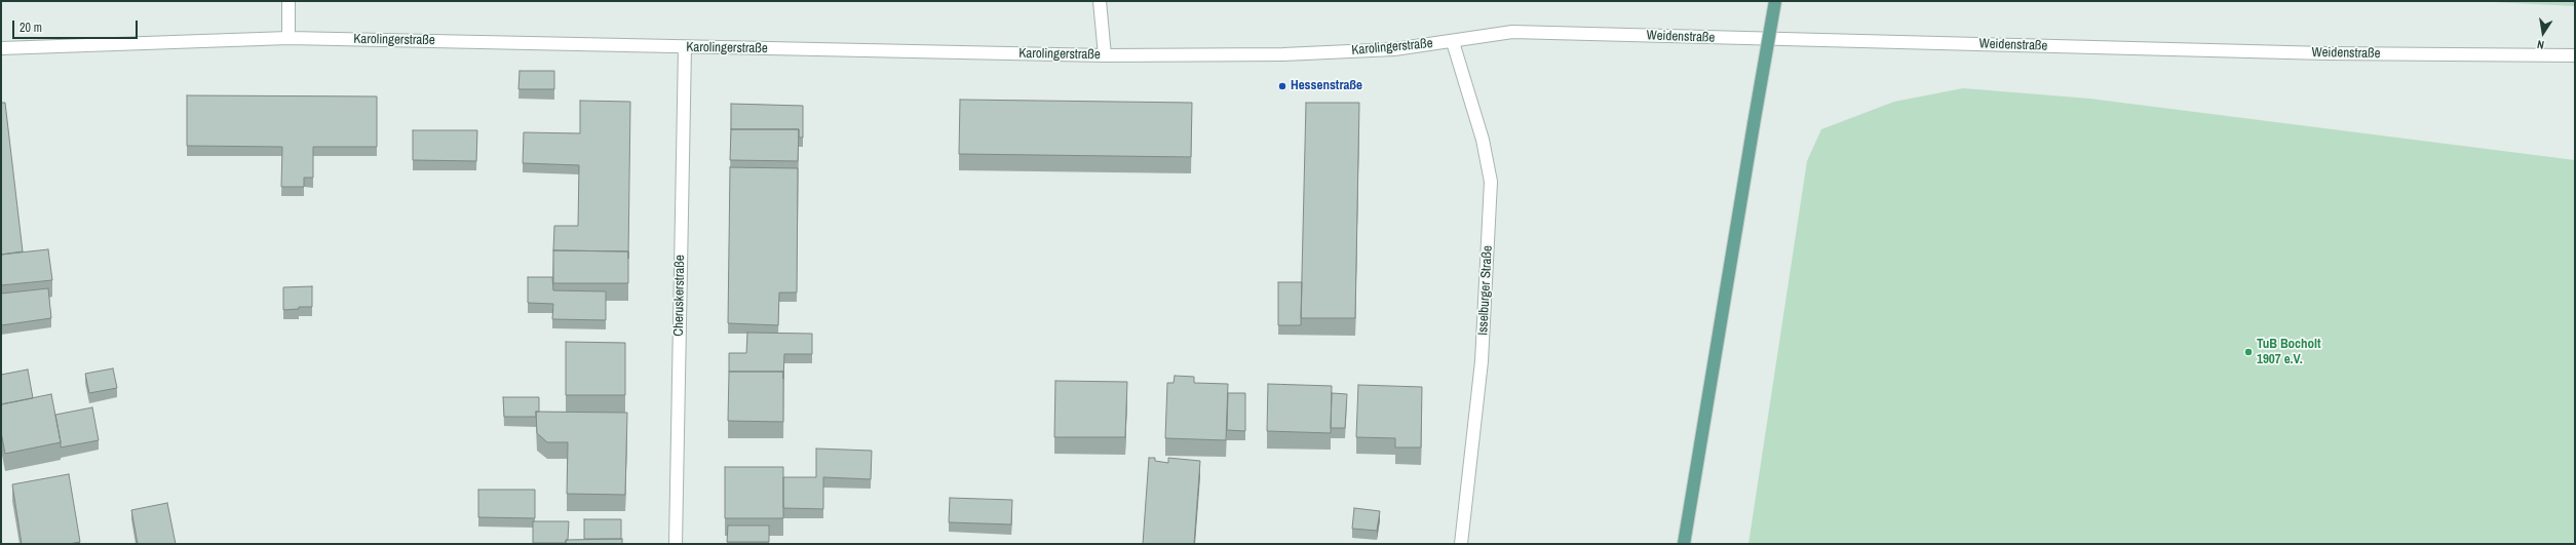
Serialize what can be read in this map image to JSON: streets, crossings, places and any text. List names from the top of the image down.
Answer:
{
  "streets": {
    "street": [
      "Weidenstraße",
      "Karolingerstraße",
      "Isselburger Straße",
      "Cheruskerstraße"
    ]
  },
  "crossings": [
    ["Weidenstraße", "Karolingerstraße"],
    ["Weidenstraße", "Isselburger Straße"],
    ["Karolingerstraße", "Isselburger Straße"],
    ["Karolingerstraße", "Cheruskerstraße"]
  ],
  "places": ["Hessenstraße", "TuB Bocholt 1907 e.V."],
  "scale_bar": "20 m",
  "north": "bottom"
}
